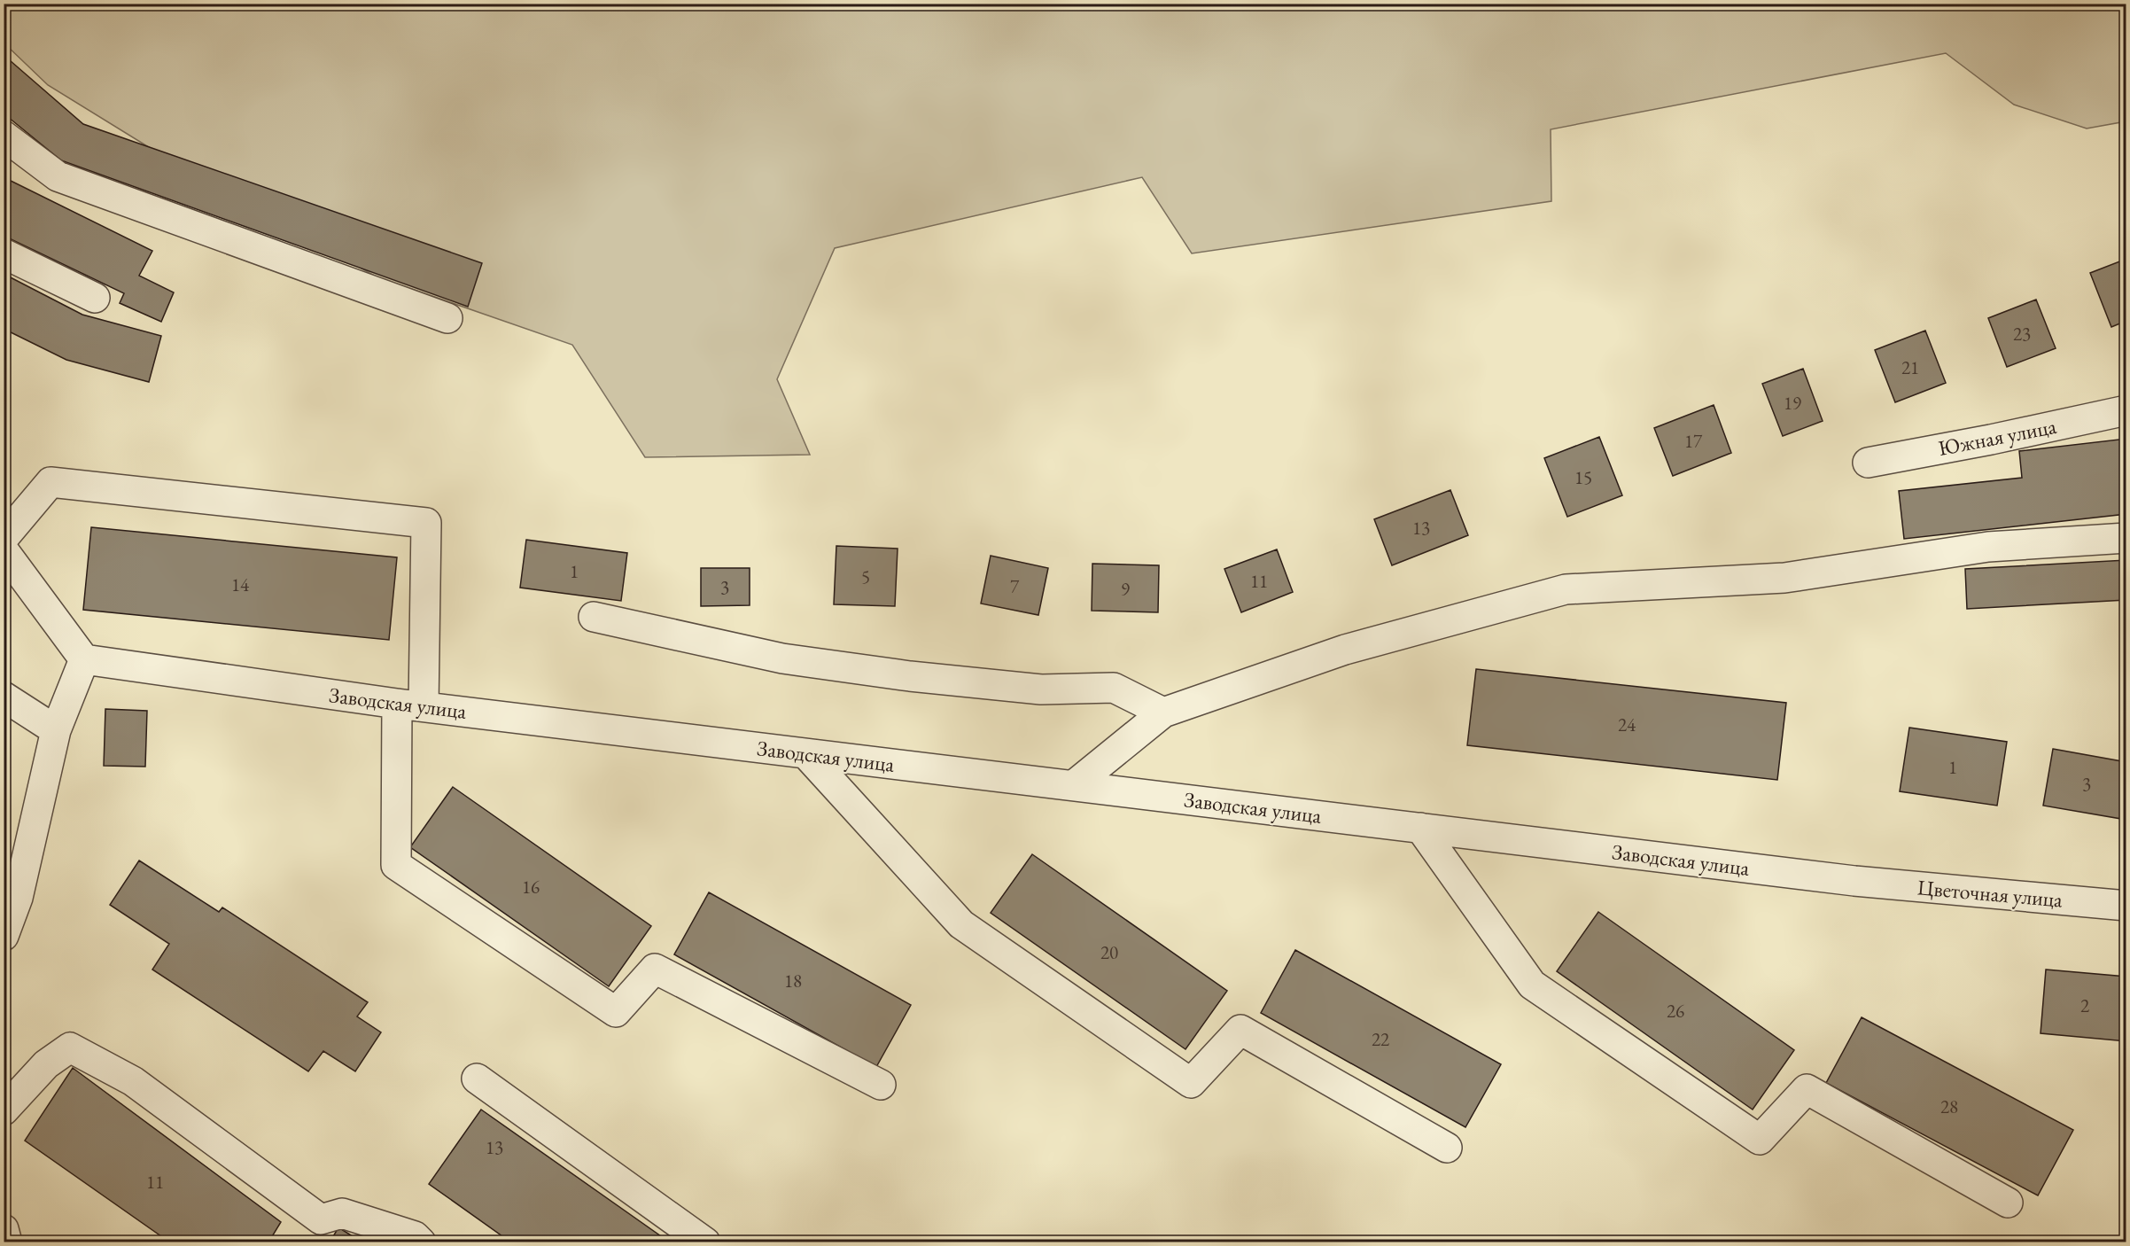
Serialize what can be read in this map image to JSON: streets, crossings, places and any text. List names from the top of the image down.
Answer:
{
  "streets": {
    "street": ["Южная улица", "Заводская улица", "Цветочная улица"]
  },
  "crossings": [
    ["Заводская улица", "Цветочная улица"]
  ],
  "house_numbers": [
    "23",
    "21",
    "19",
    "17",
    "15",
    "13",
    "1",
    "5",
    "11",
    "14",
    "7",
    "3",
    "9",
    "24",
    "1",
    "3",
    "16",
    "20",
    "18",
    "2",
    "26",
    "22",
    "28",
    "13",
    "11"
  ]
}
